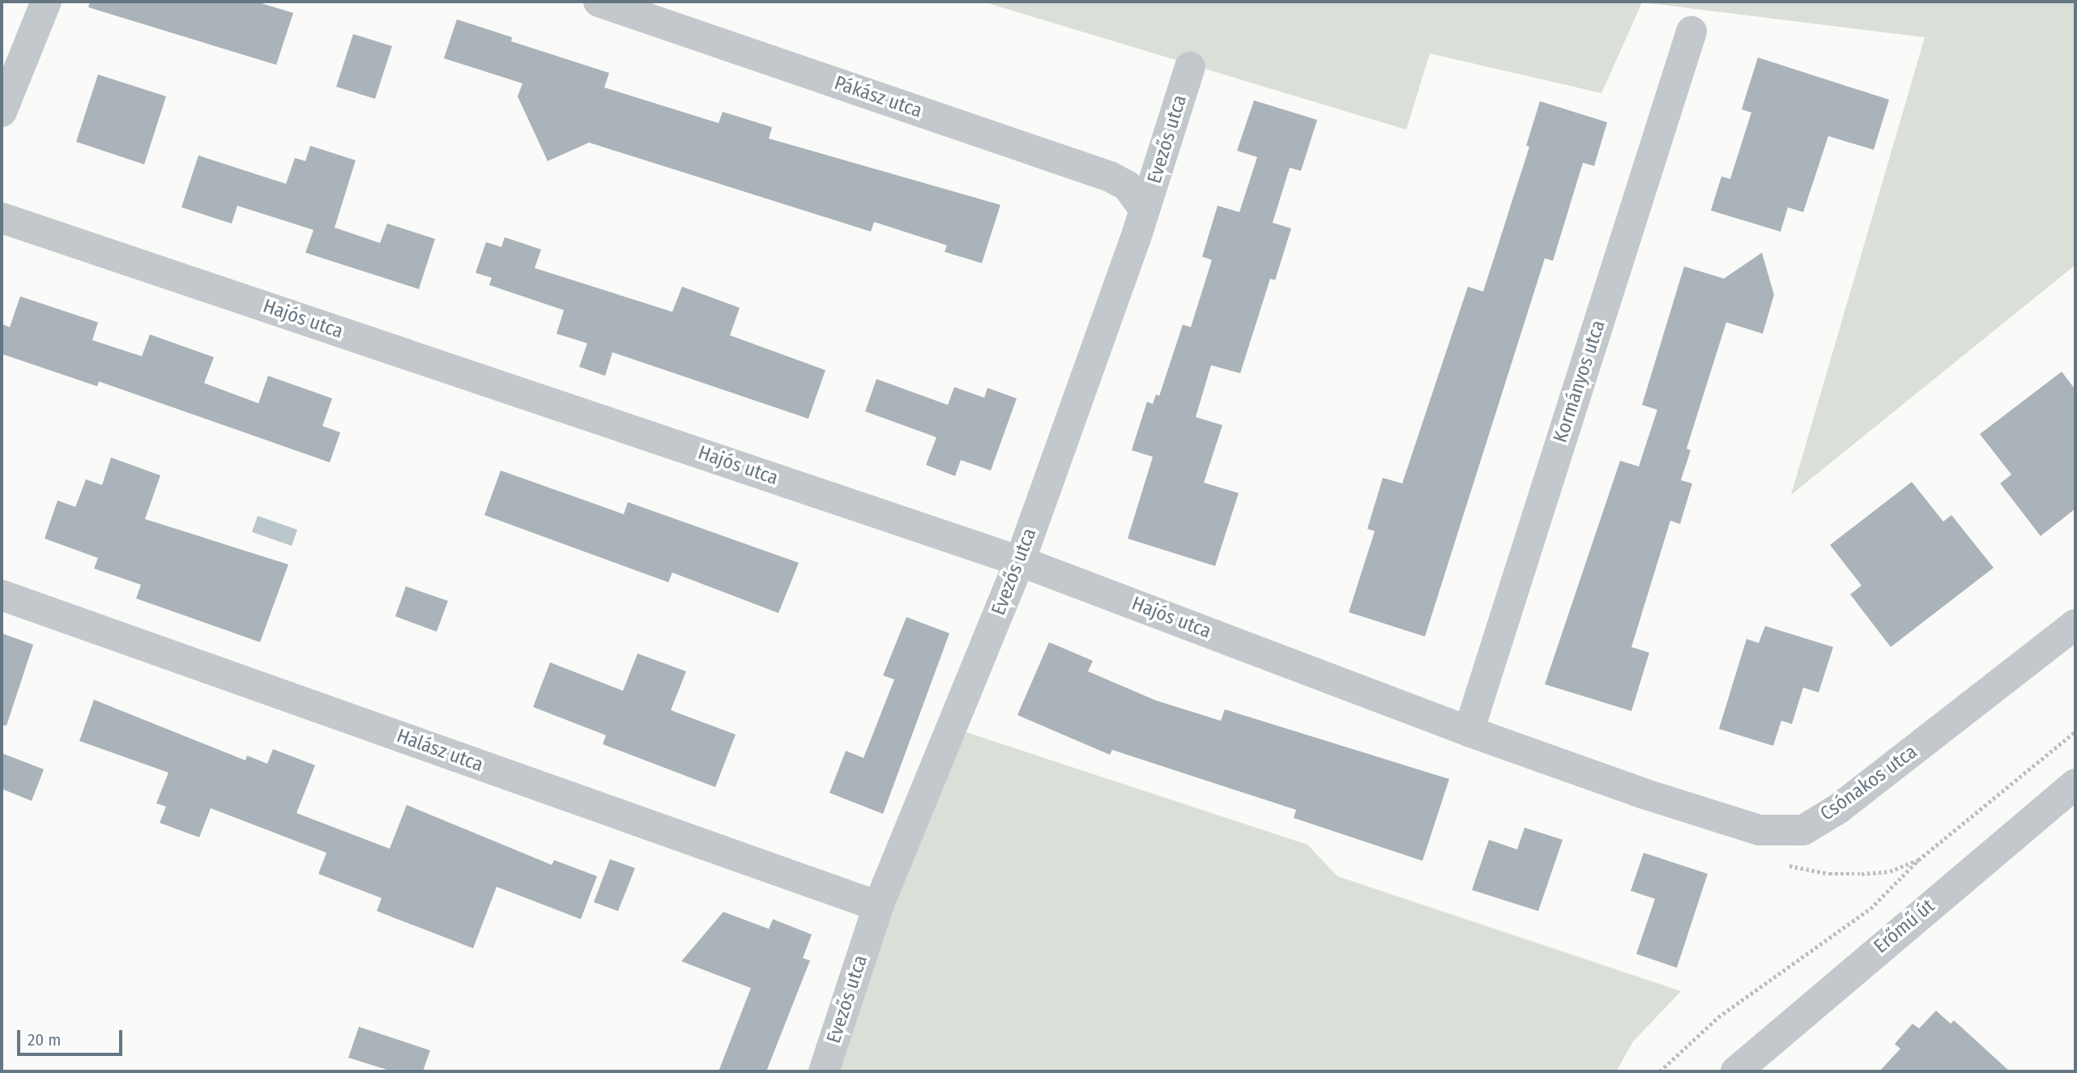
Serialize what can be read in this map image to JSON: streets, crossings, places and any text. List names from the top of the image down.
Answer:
{
  "streets": {
    "street": [
      "Pákász utca",
      "Evezős utca",
      "Hajós utca",
      "Kormányos utca",
      "Halász utca",
      "Csónakos utca",
      "Erőmű út"
    ]
  },
  "crossings": [
    ["Pákász utca", "Evezős utca"],
    ["Evezős utca", "Hajós utca"],
    ["Evezős utca", "Halász utca"],
    ["Hajós utca", "Kormányos utca"],
    ["Hajós utca", "Csónakos utca"],
    ["Kormányos utca", "Csónakos utca"]
  ],
  "scale_bar": "20 m"
}
